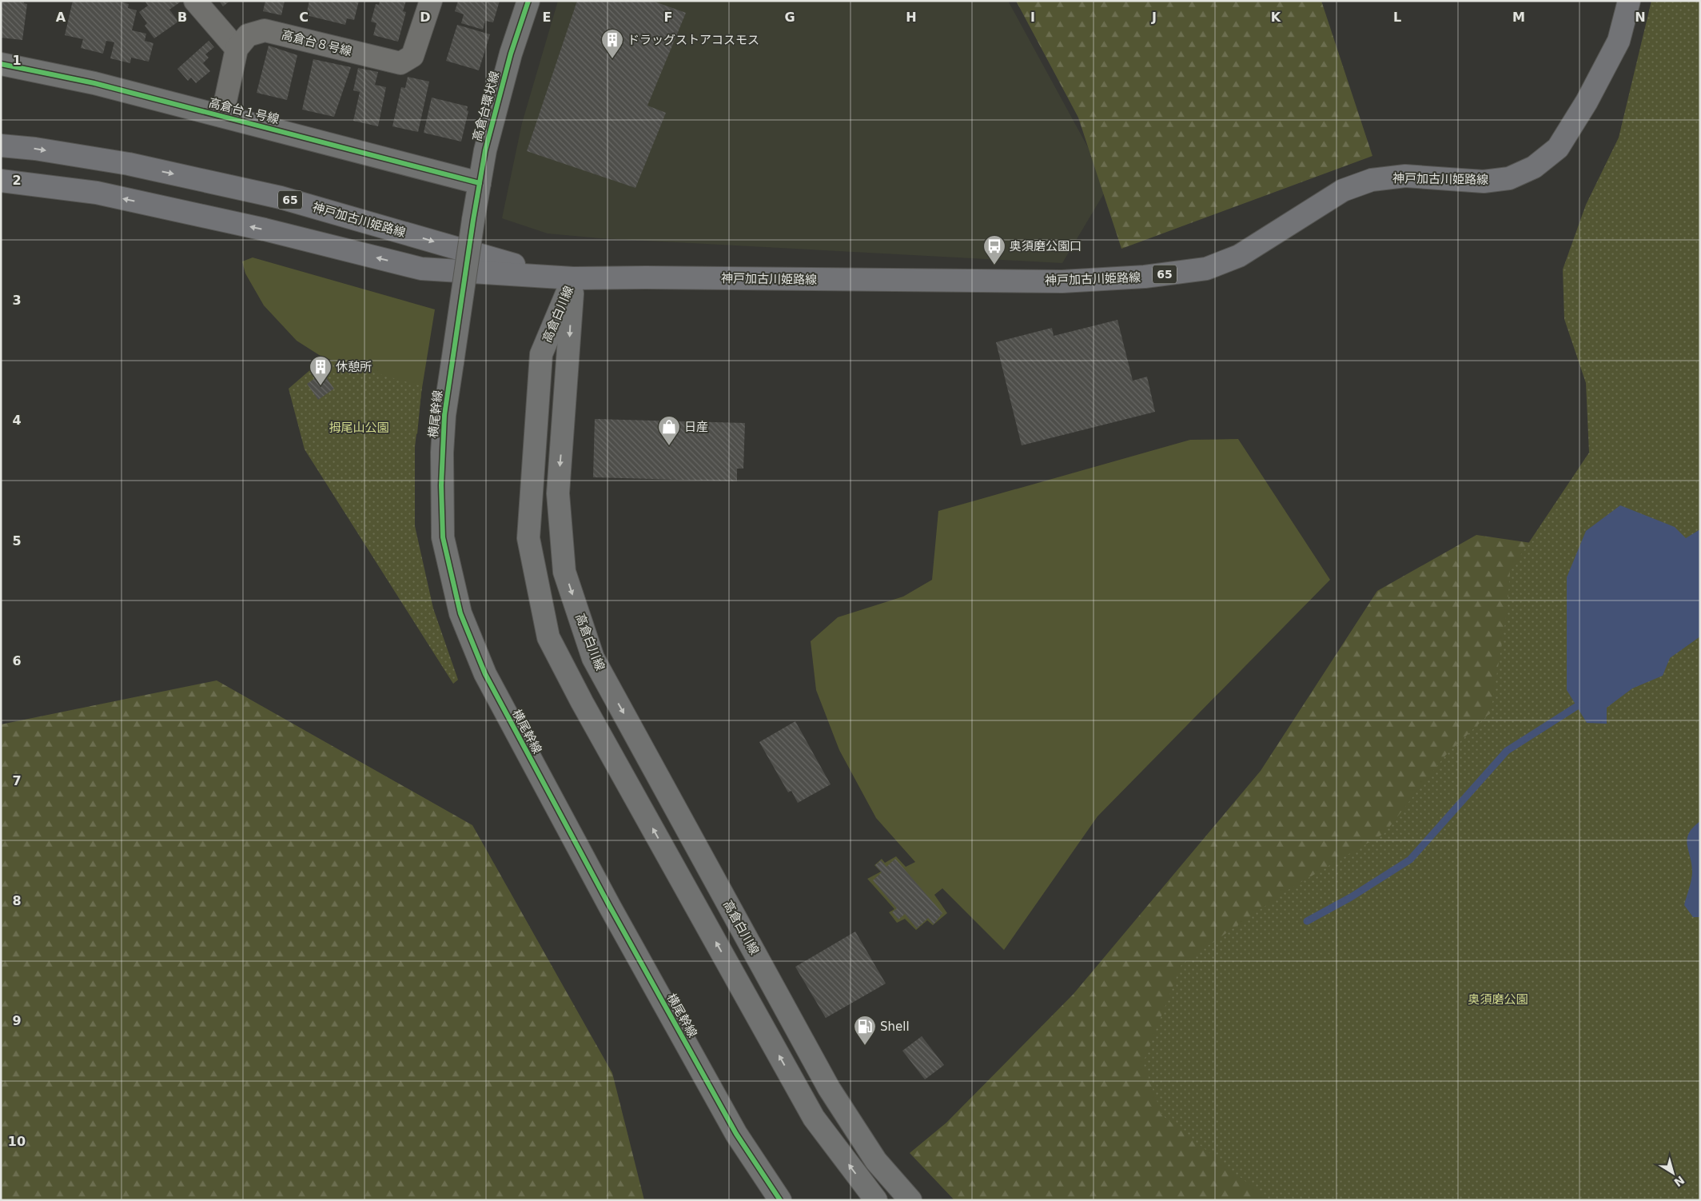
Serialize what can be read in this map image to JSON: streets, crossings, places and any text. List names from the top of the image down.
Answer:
{
  "streets": {
    "main road": ["神戸加古川姫路線", "65"],
    "street": [
      "高倉台８号線",
      "高倉台環状線",
      "高倉台１号線",
      "高倉白川線",
      "横尾幹線"
    ]
  },
  "crossings": [
    ["高倉台環状線", "高倉台１号線"],
    ["高倉台環状線", "横尾幹線"],
    ["神戸加古川姫路線", "高倉白川線"]
  ],
  "parks": ["拇尾山公園", "奥須磨公園"],
  "places": {
    "building": ["ドラッグストアコスモス", "休憩所"],
    "bus stop": ["奥須磨公園口"],
    "shop": ["日産"],
    "fuel station": ["Shell"]
  },
  "north": "bottom right",
  "grid": {
    "columns": [
      "A",
      "B",
      "C",
      "D",
      "E",
      "F",
      "G",
      "H",
      "I",
      "J",
      "K",
      "L",
      "M",
      "N"
    ],
    "rows": [
      "1",
      "2",
      "3",
      "4",
      "5",
      "6",
      "7",
      "8",
      "9",
      "10"
    ]
  }
}
